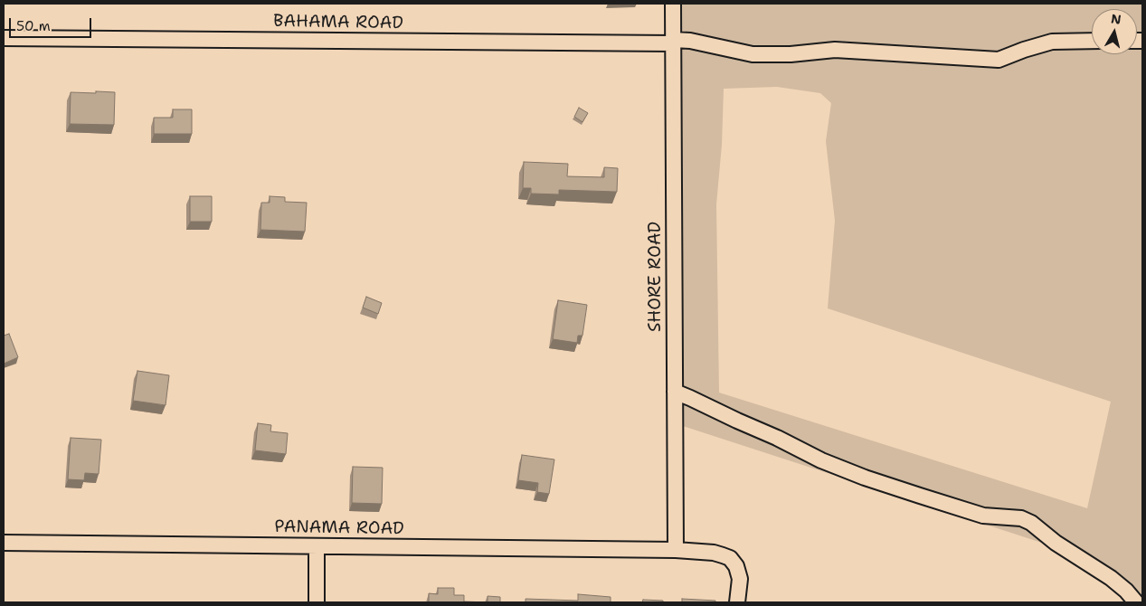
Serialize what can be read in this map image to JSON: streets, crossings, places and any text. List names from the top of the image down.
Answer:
{
  "streets": {
    "street": ["BAHAMA ROAD", "SHORE ROAD", "PANAMA ROAD"]
  },
  "crossings": [
    ["BAHAMA ROAD", "SHORE ROAD"],
    ["SHORE ROAD", "PANAMA ROAD"]
  ],
  "scale_bar": "50 m",
  "north": "top"
}
